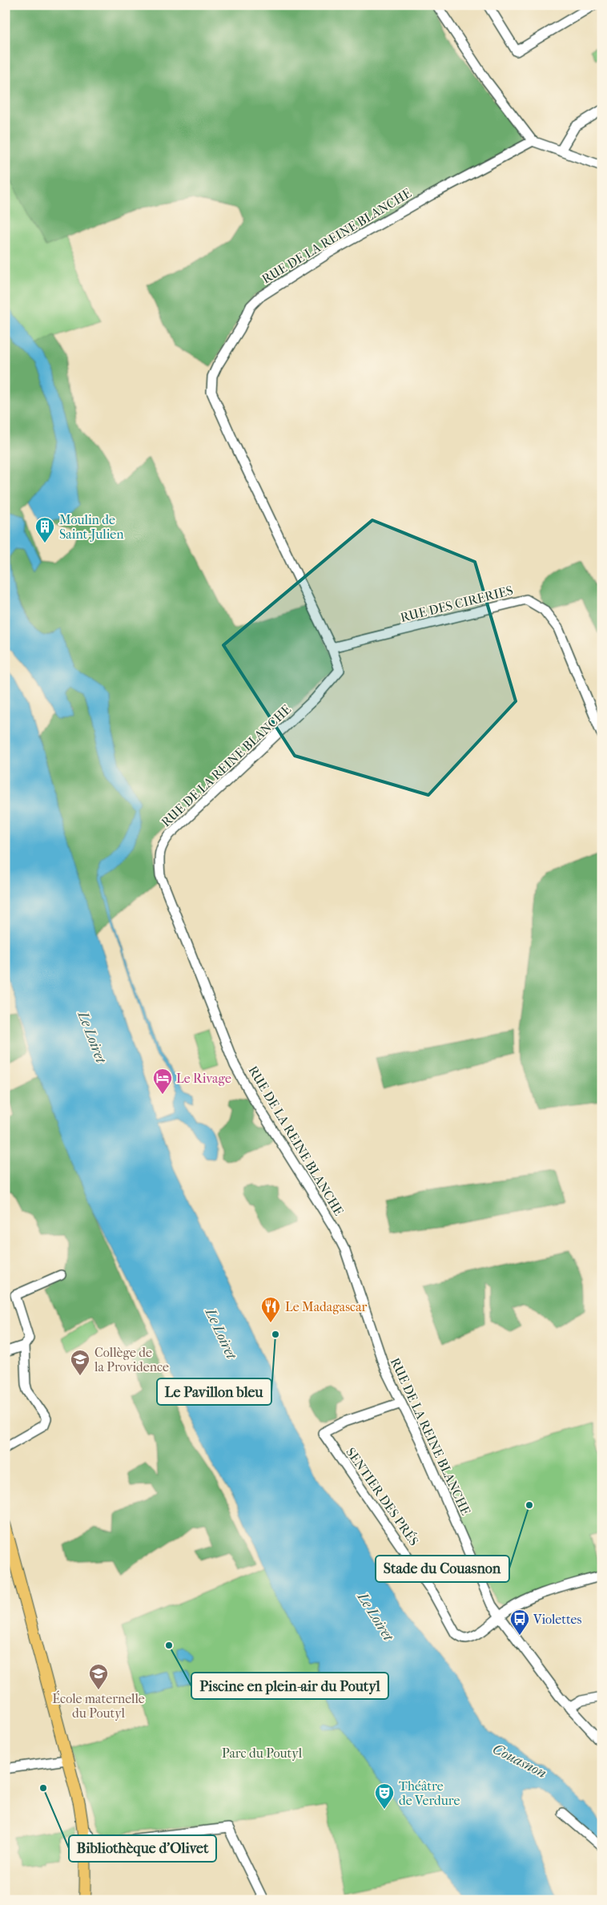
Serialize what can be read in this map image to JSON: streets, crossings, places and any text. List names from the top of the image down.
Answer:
{
  "streets": {
    "street": ["RUE DE LA REINE BLANCHE", "RUE DES CIRERIES", "SENTIER DES PRÉS"]
  },
  "crossings": [
    ["RUE DE LA REINE BLANCHE", "RUE DES CIRERIES"],
    ["RUE DE LA REINE BLANCHE", "SENTIER DES PRÉS"]
  ],
  "water": ["Le Loiret", "Couasnon"],
  "parks": ["Parc du Poutyl"],
  "places": {
    "building": ["Moulin de Saint-Julien"],
    "hotel": ["Le Rivage"],
    "restaurant": ["Le Madagascar"],
    "other": [
      "Le Pavillon bleu",
      "Stade du Couasnon",
      "Piscine en plein-air du Poutyl",
      "Bibliothèque d'Olivet"
    ],
    "school or university": ["Collège de la Providence", "École maternelle du Poutyl"],
    "bus stop": ["Violettes"],
    "theatre": ["Théâtre de Verdure"]
  }
}
